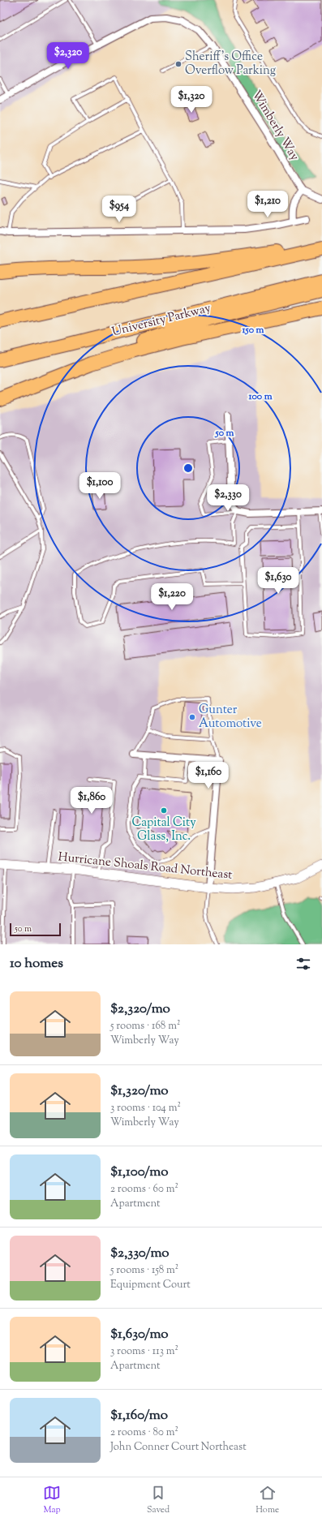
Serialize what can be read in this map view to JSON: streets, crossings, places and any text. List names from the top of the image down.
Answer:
{
  "streets": {
    "highway": ["University Parkway"],
    "street": ["Wimberly Way", "Hurricane Shoals Road Northeast"]
  },
  "places": ["Sheriff's Office Overflow Parking", "Gunter Automotive", "Capital City Glass, Inc."],
  "scale_bar": "50 m",
  "page": {
    "price": [
      "$2,320",
      "$1,320",
      "$1,210",
      "$954",
      "$1,100",
      "$2,330",
      "$1,630",
      "$1,220",
      "$1,160",
      "$1,860"
    ],
    "scale": "50 m",
    "heading": "10 homes",
    "list": [
      {
        "name": "$2,320/mo",
        "note": "5 rooms · 168 m² · Wimberly Way"
      },
      {
        "name": "$1,320/mo",
        "note": "3 rooms · 104 m² · Wimberly Way"
      },
      {
        "name": "$1,100/mo",
        "note": "2 rooms · 60 m² · Apartment"
      },
      {
        "name": "$2,330/mo",
        "note": "5 rooms · 158 m² · Equipment Court"
      },
      {
        "name": "$1,630/mo",
        "note": "3 rooms · 113 m² · Apartment"
      },
      {
        "name": "$1,160/mo",
        "note": "2 rooms · 80 m² · John Conner Court Northeast"
      }
    ],
    "tabs": ["Map", "Saved", "Home"]
  },
  "rings": ["150 m", "100 m", "50 m"]
}
